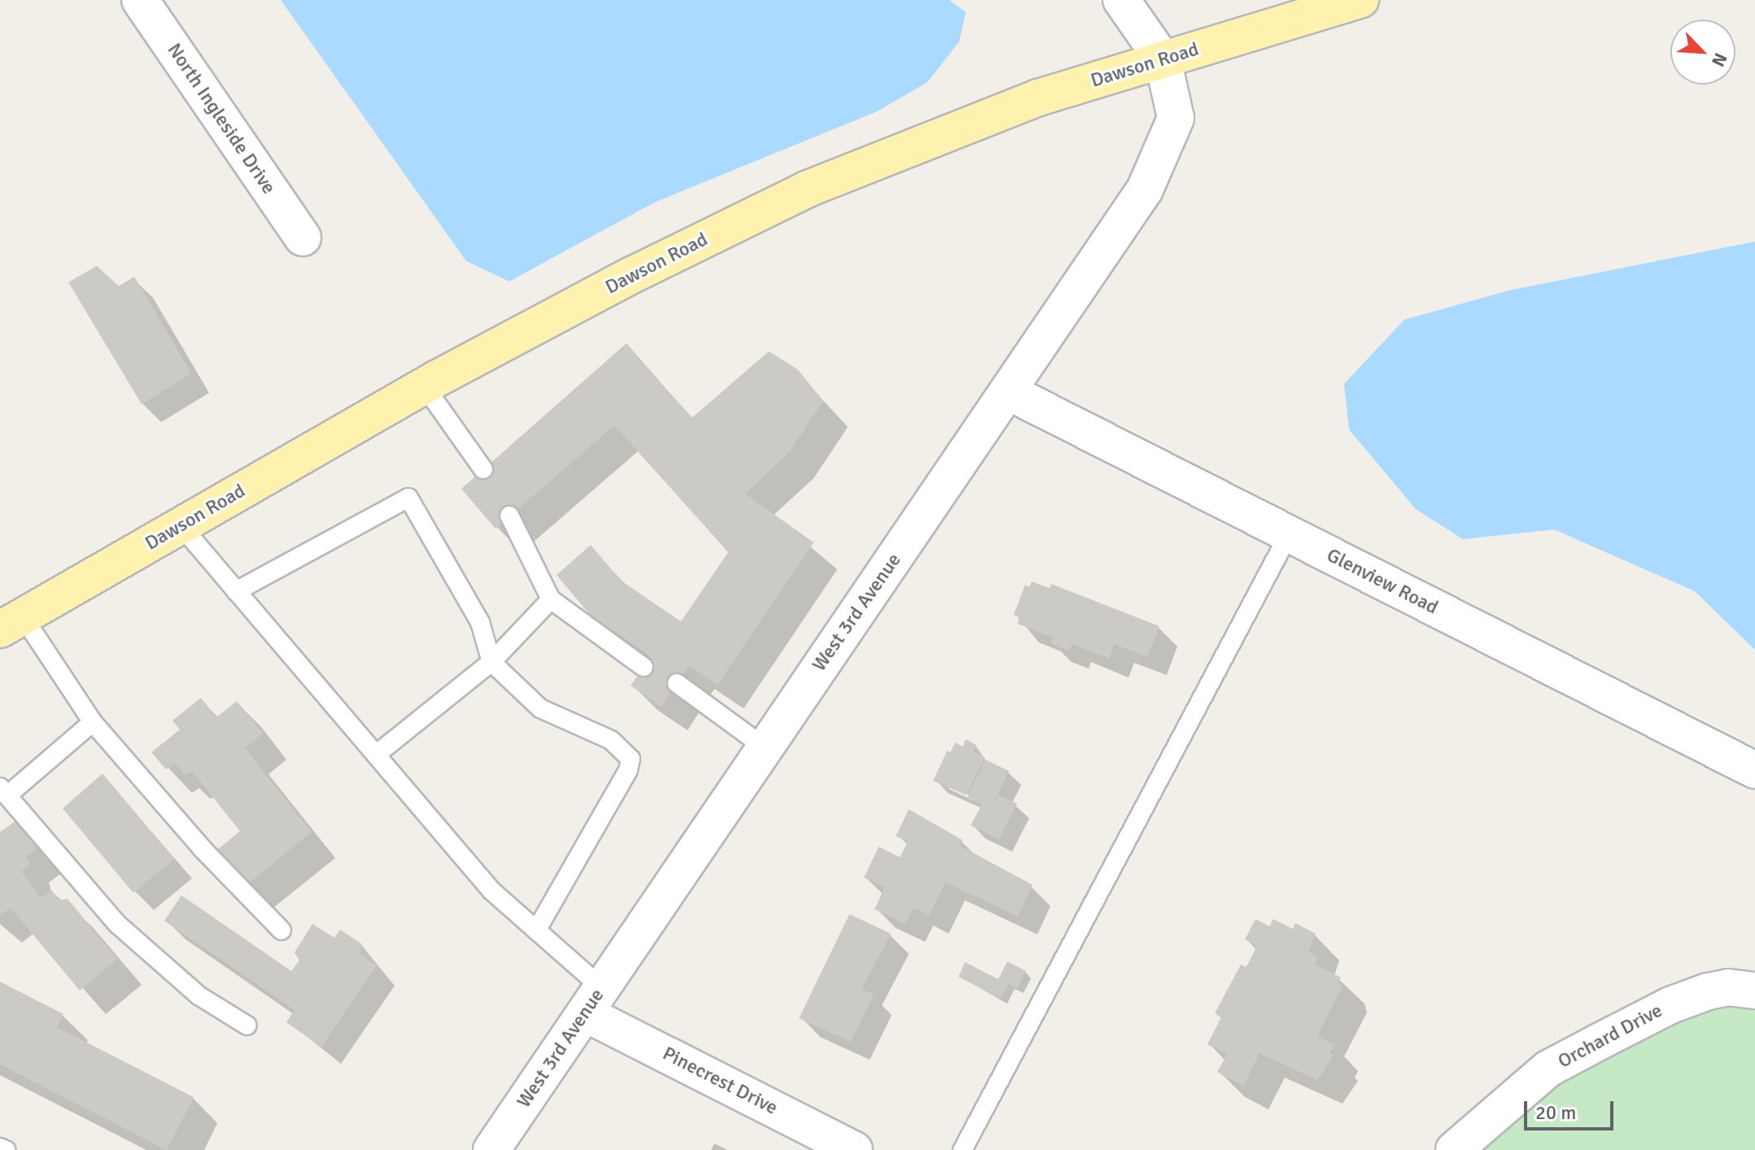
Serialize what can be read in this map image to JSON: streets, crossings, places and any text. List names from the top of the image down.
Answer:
{
  "streets": {
    "main road": ["Dawson Road"],
    "street": [
      "North Ingleside Drive",
      "Glenview Road",
      "West 3rd Avenue",
      "Orchard Drive",
      "Pinecrest Drive"
    ]
  },
  "crossings": [
    ["Dawson Road", "West 3rd Avenue"],
    ["Glenview Road", "West 3rd Avenue"],
    ["West 3rd Avenue", "Pinecrest Drive"]
  ],
  "scale_bar": "20 m",
  "north": "bottom right"
}
